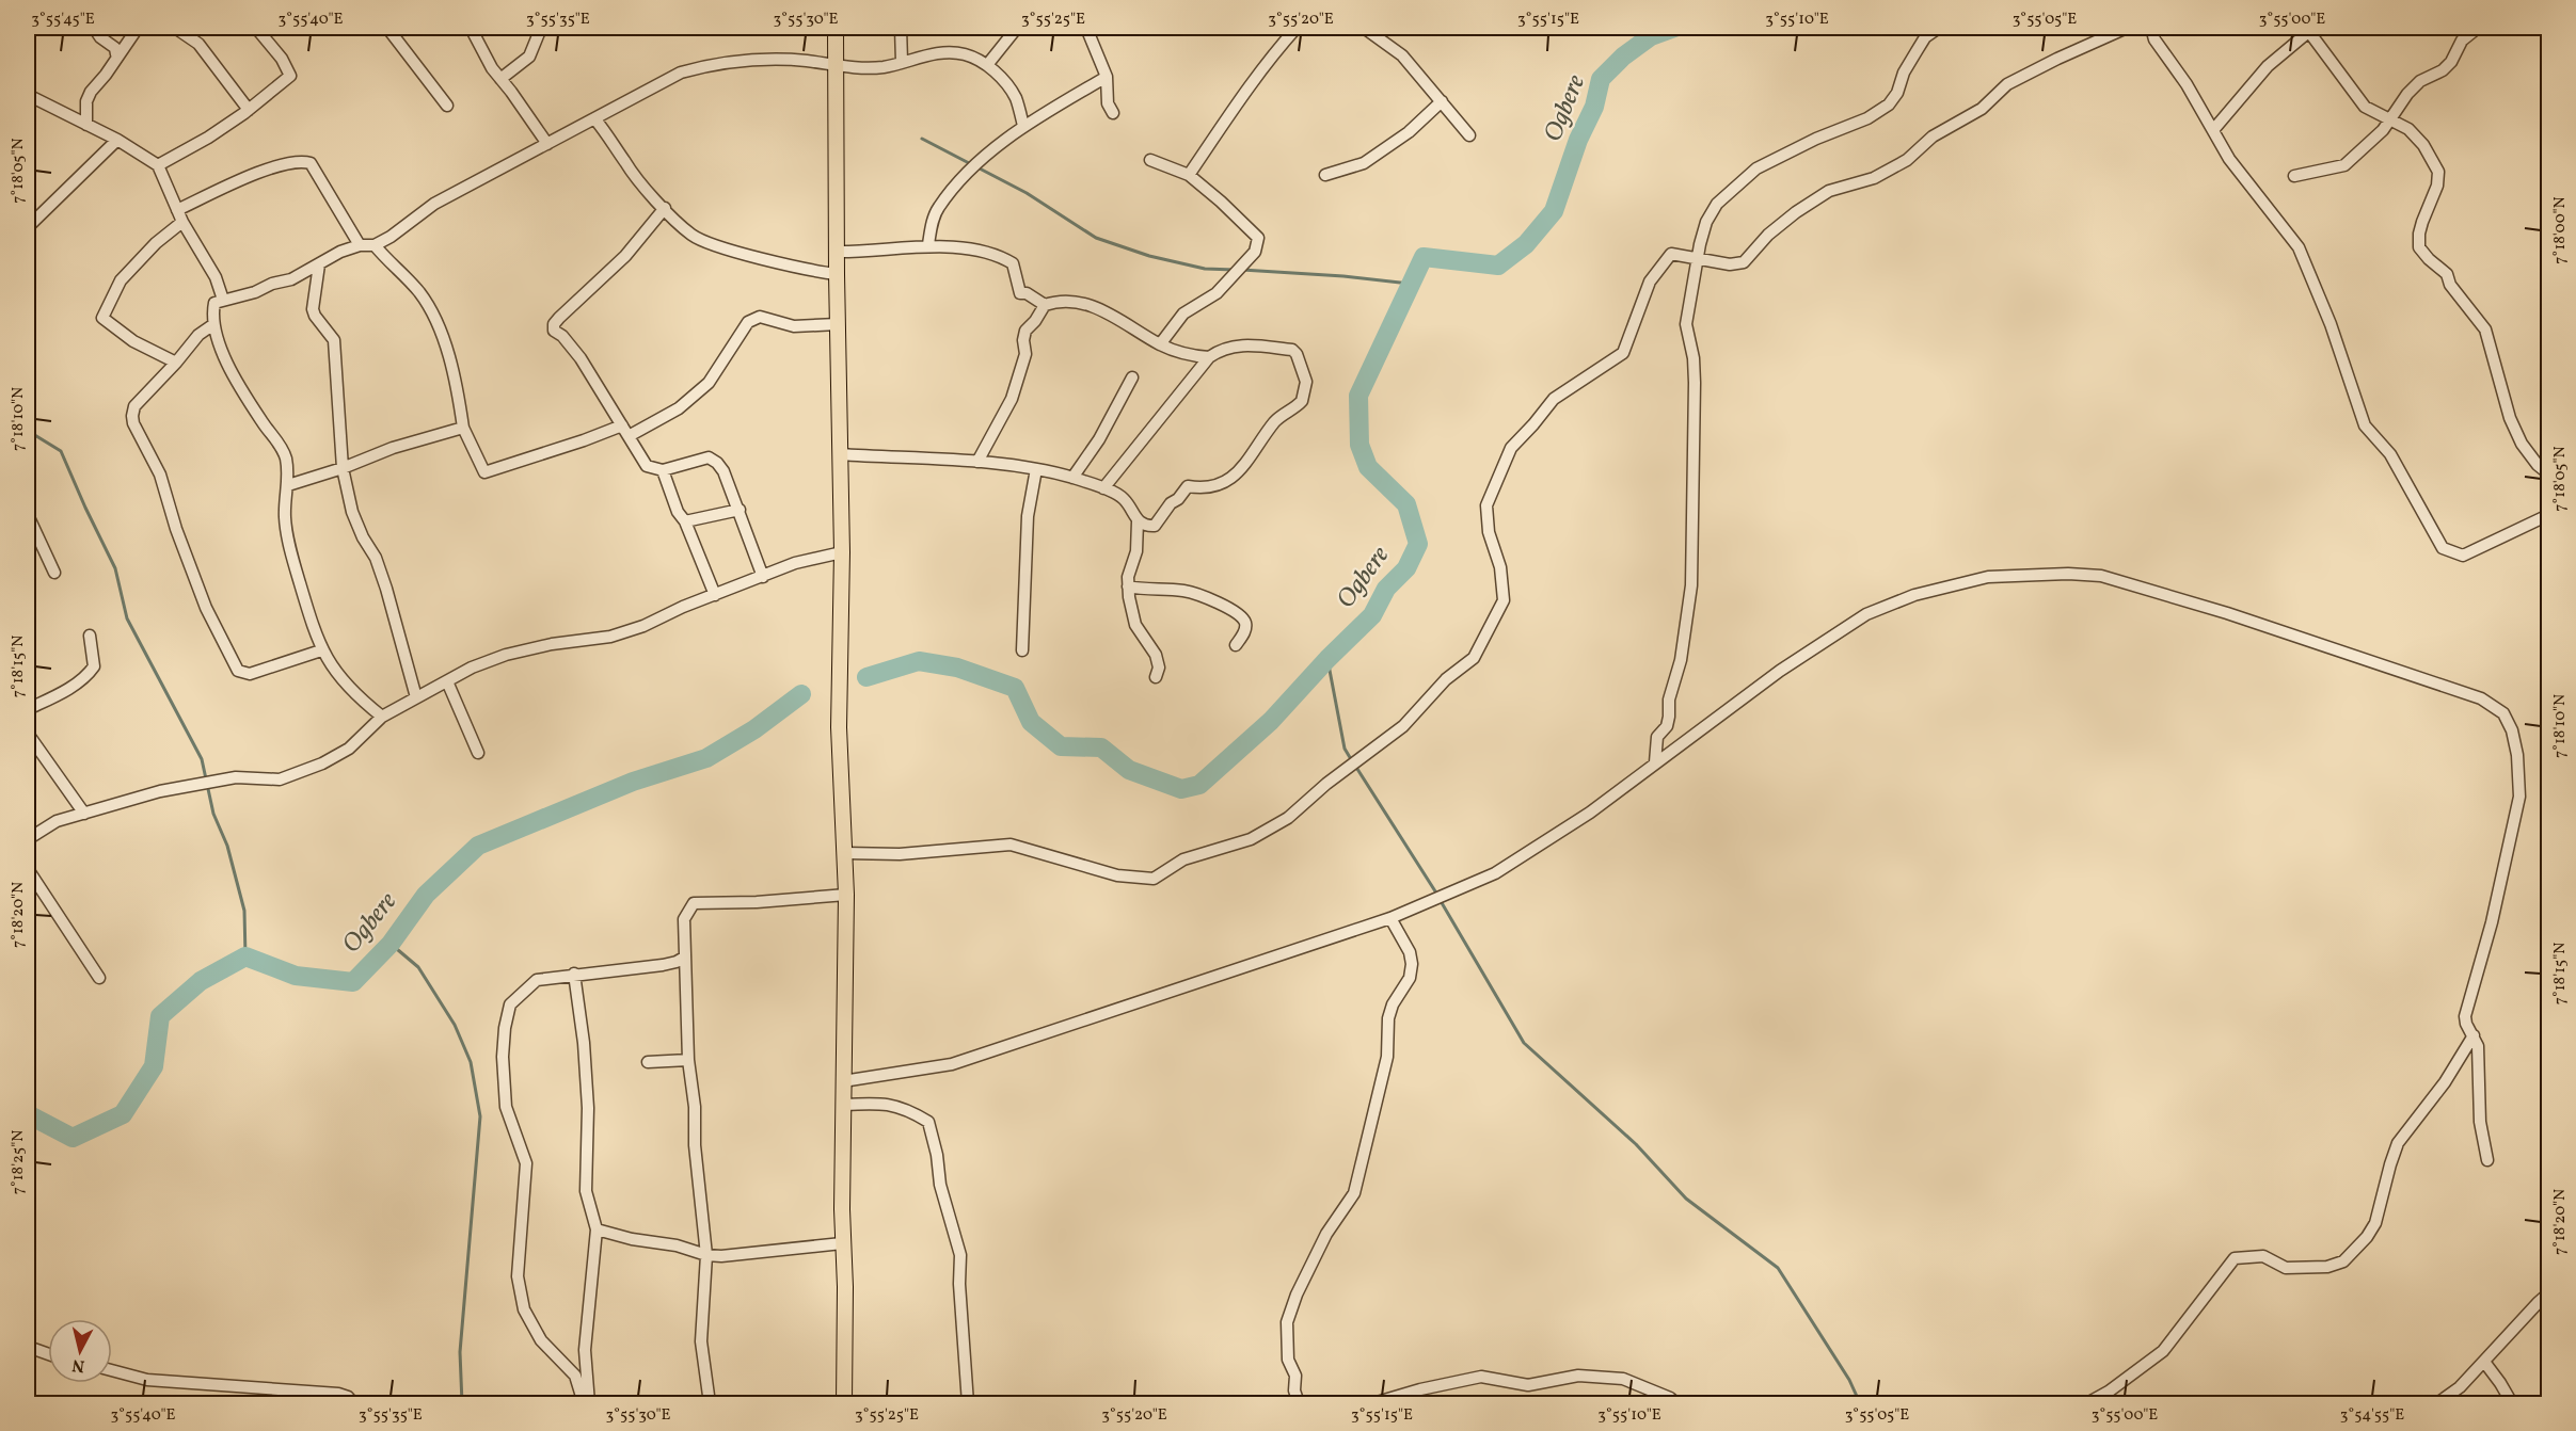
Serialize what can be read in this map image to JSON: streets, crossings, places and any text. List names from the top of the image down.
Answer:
{
  "water": ["Ogbere"],
  "north": "bottom",
  "coordinates": [
    "3°55'45\"E",
    "3°55'40\"E",
    "3°55'35\"E",
    "3°55'30\"E",
    "3°55'25\"E",
    "3°55'20\"E",
    "3°55'15\"E",
    "3°55'10\"E",
    "3°55'05\"E",
    "3°55'00\"E",
    "7°18'05\"N",
    "7°18'00\"N",
    "7°18'10\"N",
    "7°18'15\"N",
    "7°18'20\"N",
    "7°18'25\"N",
    "3°54'55\"E"
  ]
}
